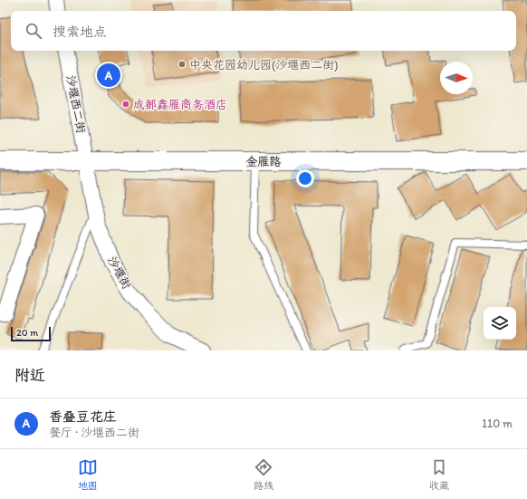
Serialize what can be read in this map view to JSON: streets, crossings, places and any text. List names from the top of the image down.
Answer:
{
  "streets": {
    "street": ["沙堰西二街", "金雁路", "沙堰街"]
  },
  "crossings": [
    ["沙堰西二街", "金雁路"],
    ["沙堰西二街", "沙堰街"],
    ["金雁路", "沙堰街"]
  ],
  "places": ["中央花园幼儿园(沙堰西二街)", "成都鑫雁商务酒店"],
  "scale_bar": "20 m",
  "north": "right",
  "page": {
    "search": "搜索地点",
    "pins": "A",
    "scale": "20 m",
    "heading": "附近",
    "list": [
      {
        "mark": "A",
        "name": "香叠豆花庄",
        "note": "餐厅 · 沙堰西二街",
        "value": "110 m"
      }
    ],
    "nav": ["地图", "路线", "收藏"]
  }
}
